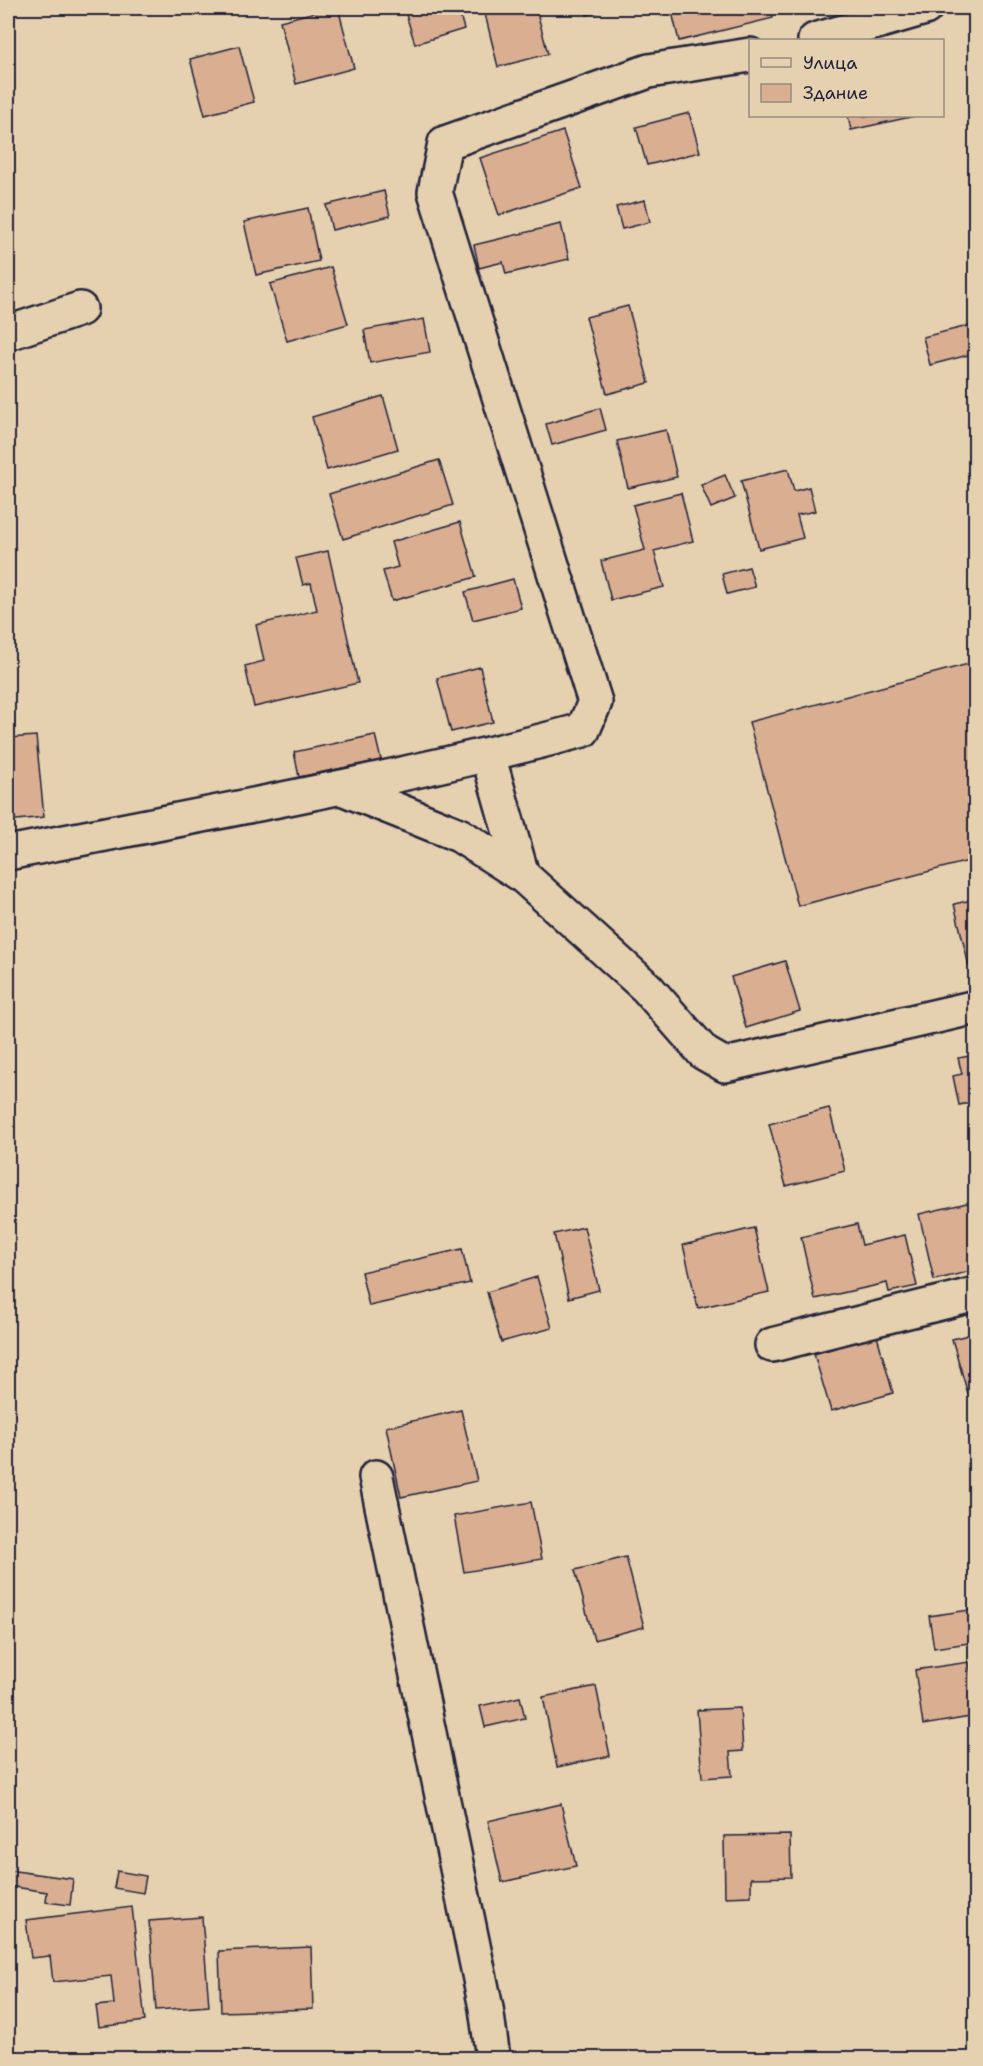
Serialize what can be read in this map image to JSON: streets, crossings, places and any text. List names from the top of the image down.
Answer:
{
  "legend": ["Улица", "Здание"]
}
